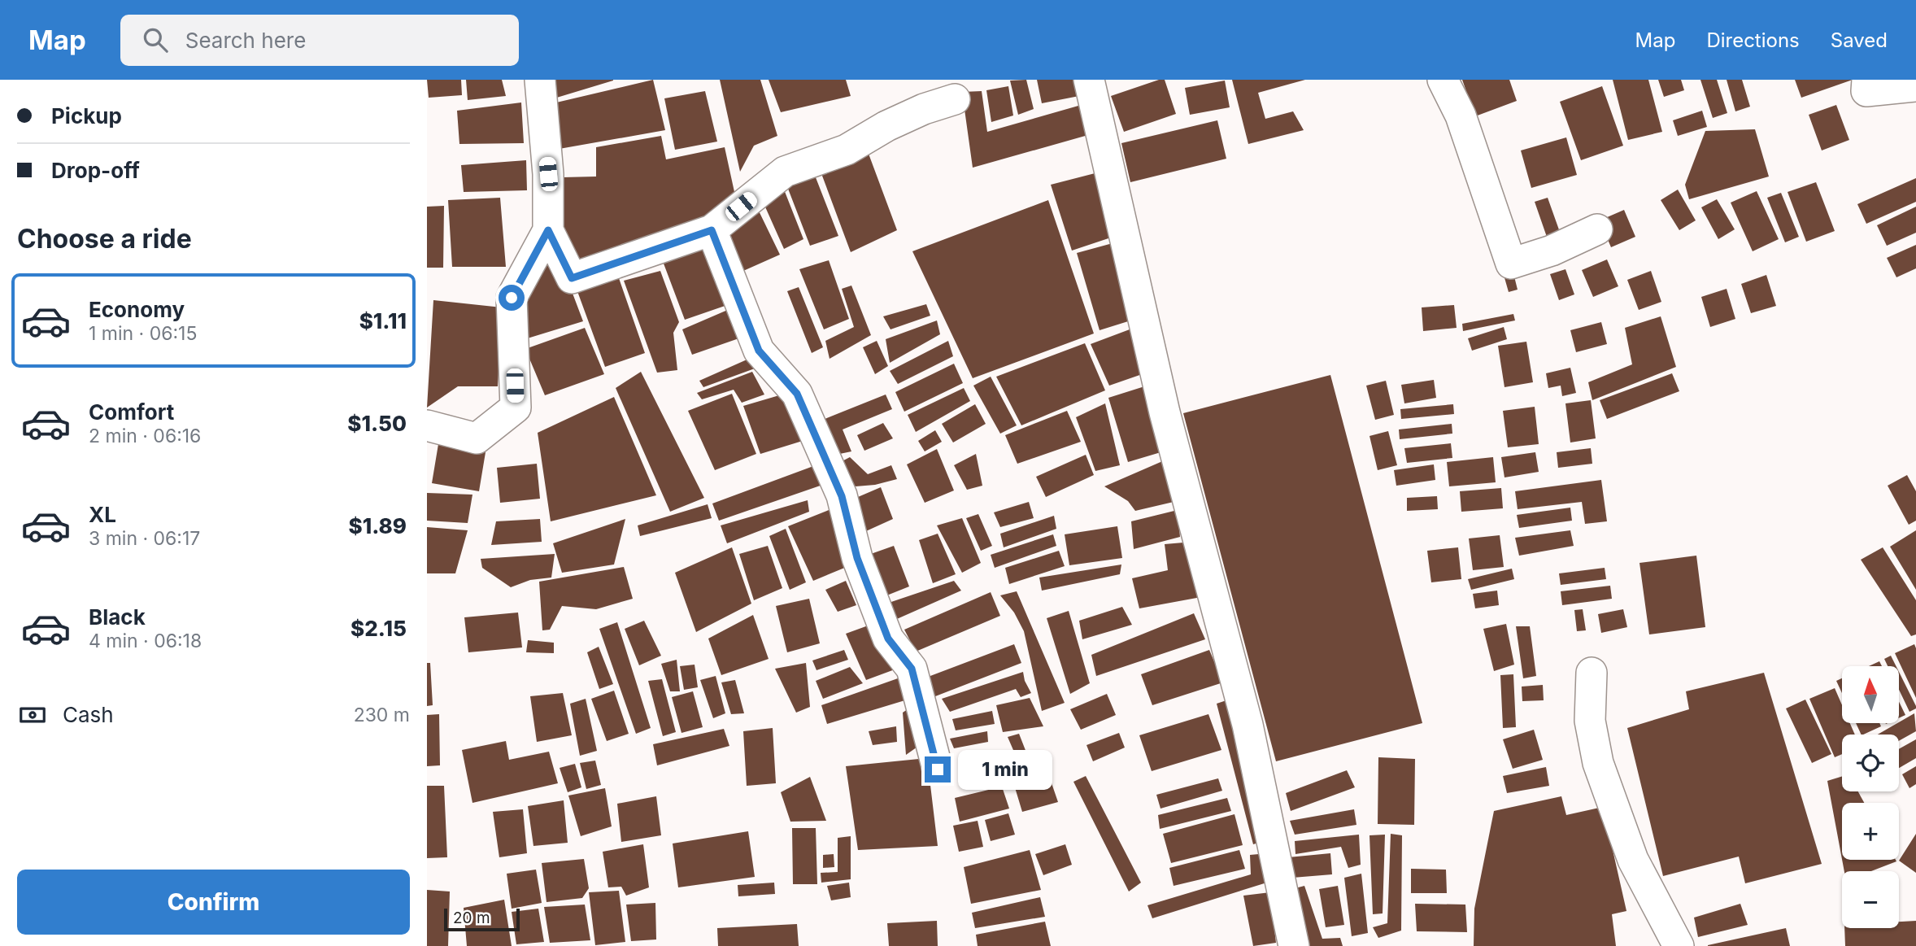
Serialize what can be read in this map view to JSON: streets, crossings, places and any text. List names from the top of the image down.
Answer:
{
  "scale_bar": "20 m",
  "north": "top",
  "page": {
    "header": "Map",
    "search": "Search here",
    "nav": ["Map", "Directions", "Saved"],
    "banner": ["Pickup", "Drop-off"],
    "heading": "Choose a ride",
    "list": [
      {
        "name": "Economy",
        "note": "1 min · 06:15",
        "value": "$1.11"
      },
      {
        "name": "Comfort",
        "note": "2 min · 06:16",
        "value": "$1.50"
      },
      {
        "name": "XL",
        "note": "3 min · 06:17",
        "value": "$1.89"
      },
      {
        "name": "Black",
        "note": "4 min · 06:18",
        "value": "$2.15"
      }
    ],
    "map_buttons": ["+", "−"],
    "pay": ["Cash", "230 m"],
    "bubble": "1 min",
    "buttons": "Confirm",
    "scale": "20 m"
  }
}
